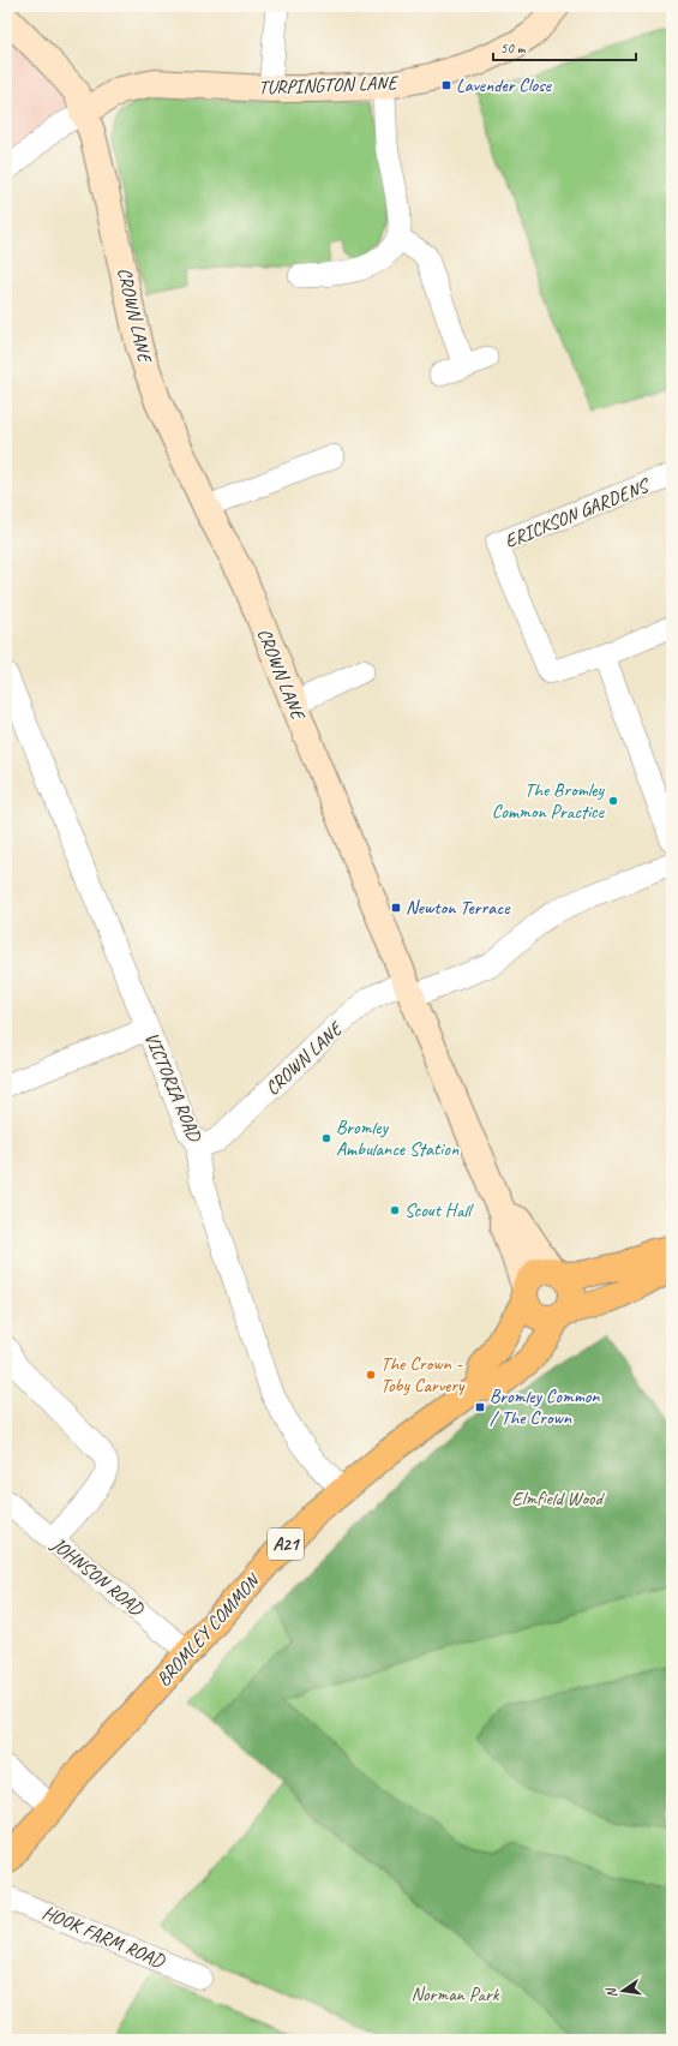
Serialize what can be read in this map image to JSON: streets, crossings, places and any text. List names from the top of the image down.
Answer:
{
  "streets": {
    "main road": ["A21", "BROMLEY COMMON"],
    "street": [
      "TURPINGTON LANE",
      "CROWN LANE",
      "ERICKSON GARDENS",
      "VICTORIA ROAD",
      "JOHNSON ROAD",
      "HOOK FARM ROAD"
    ]
  },
  "crossings": [
    ["TURPINGTON LANE", "CROWN LANE"],
    ["CROWN LANE", "VICTORIA ROAD"],
    ["VICTORIA ROAD", "BROMLEY COMMON"],
    ["JOHNSON ROAD", "BROMLEY COMMON"]
  ],
  "parks": ["Elmfield Wood", "Norman Park"],
  "places": {
    "transit": ["Lavender Close", "Newton Terrace", "Bromley Common / The Crown"],
    "other": [
      "The Bromley Common Practice",
      "Bromley Ambulance Station",
      "Scout Hall",
      "The Crown - Toby Carvery"
    ]
  },
  "scale_bar": "50 m",
  "north": "left"
}
